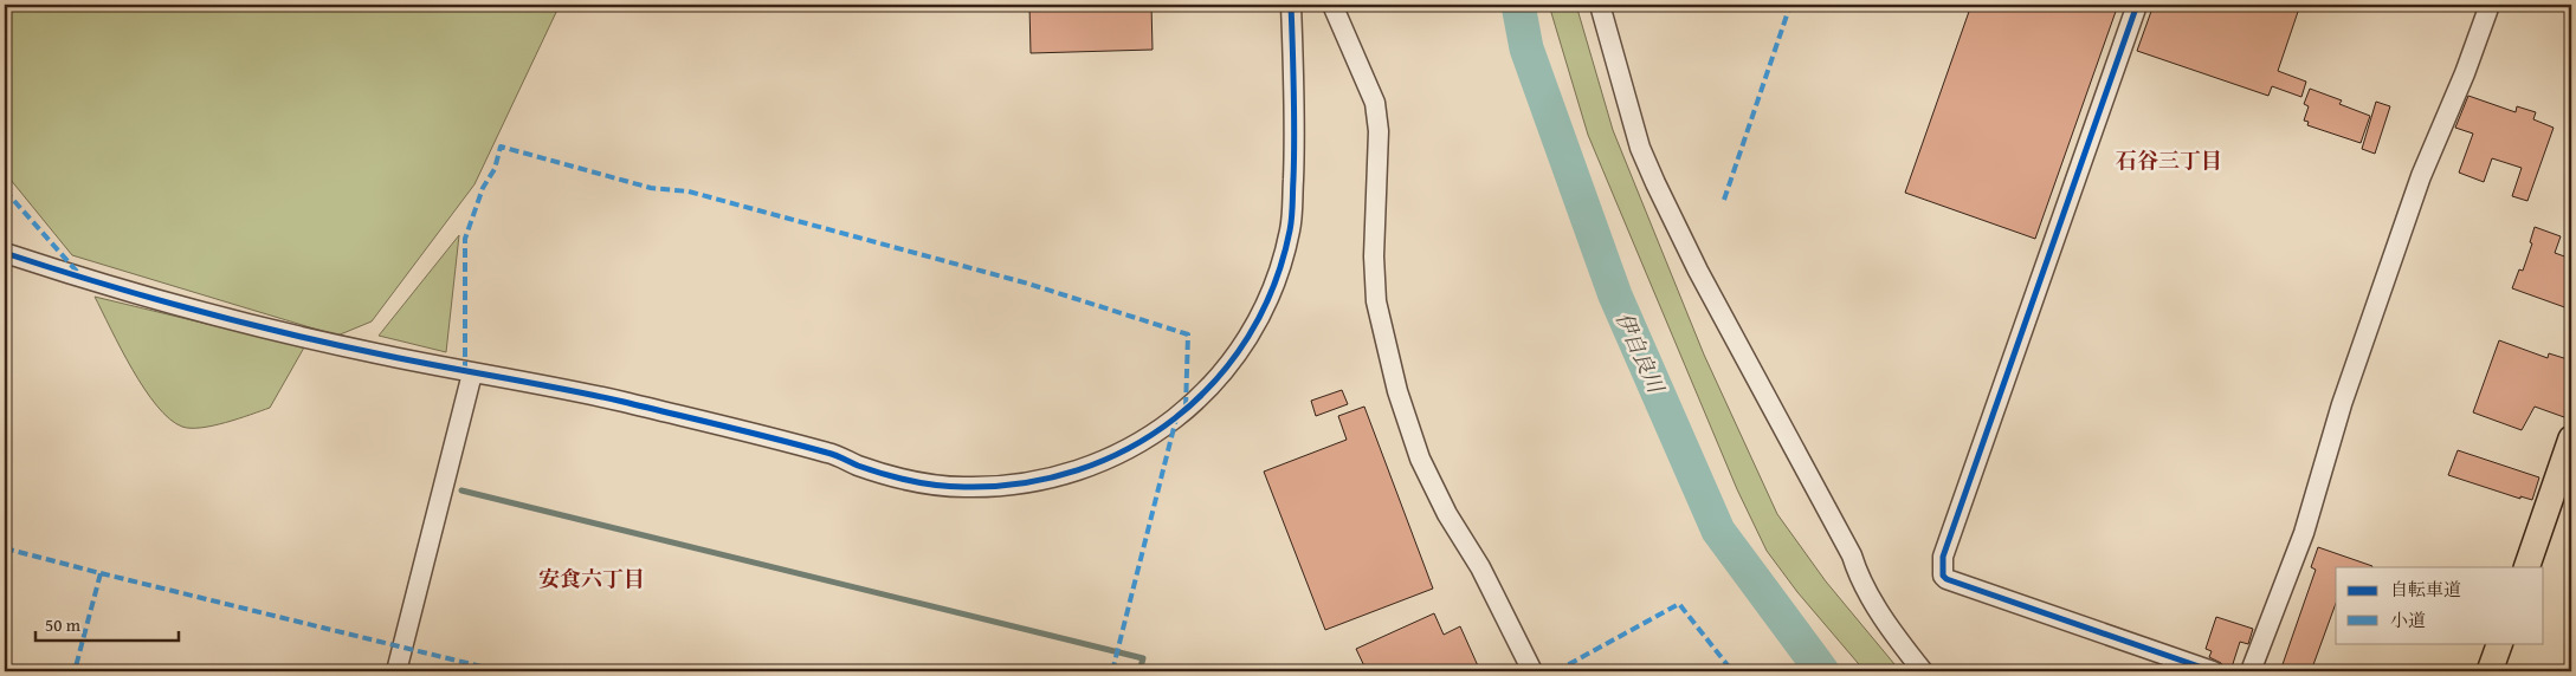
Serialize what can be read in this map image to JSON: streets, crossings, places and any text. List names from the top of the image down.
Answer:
{
  "districts": ["石谷三丁目", "安食六丁目"],
  "water": ["伊自良川"],
  "legend": ["自転車道", "小道"],
  "scale_bar": "50 m"
}
